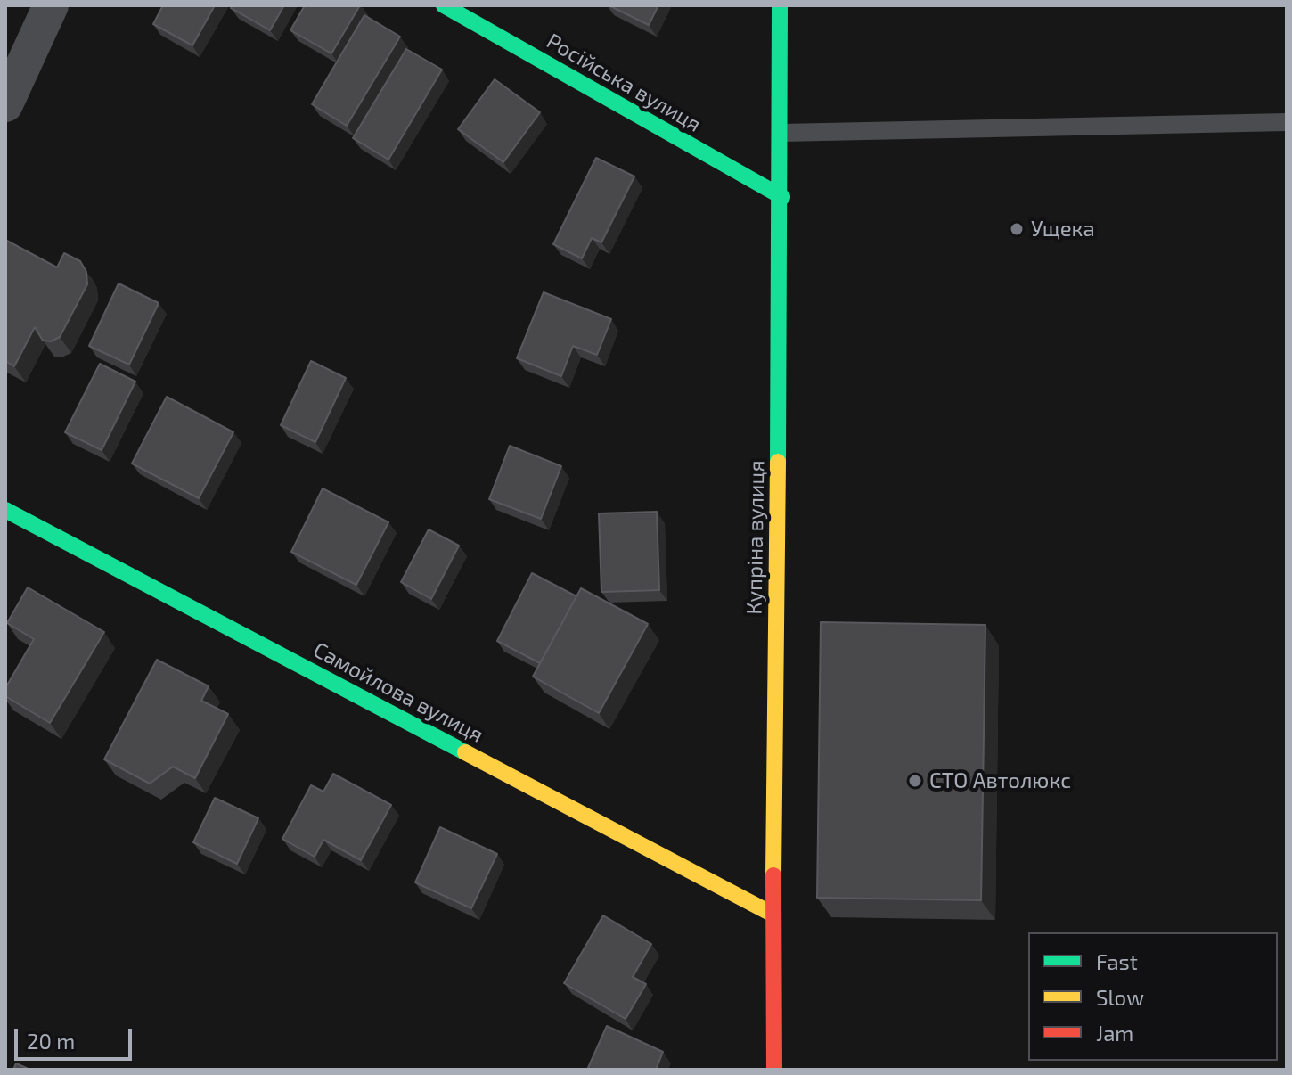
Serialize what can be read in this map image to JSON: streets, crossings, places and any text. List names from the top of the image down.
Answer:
{
  "streets": {
    "street": ["Російська вулиця", "Купріна вулиця", "Самойлова вулиця"]
  },
  "crossings": [
    ["Російська вулиця", "Купріна вулиця"],
    ["Купріна вулиця", "Самойлова вулиця"]
  ],
  "places": ["Ущека", "СТО Автолюкс"],
  "legend": ["Fast", "Slow", "Jam"],
  "scale_bar": "20 m"
}
